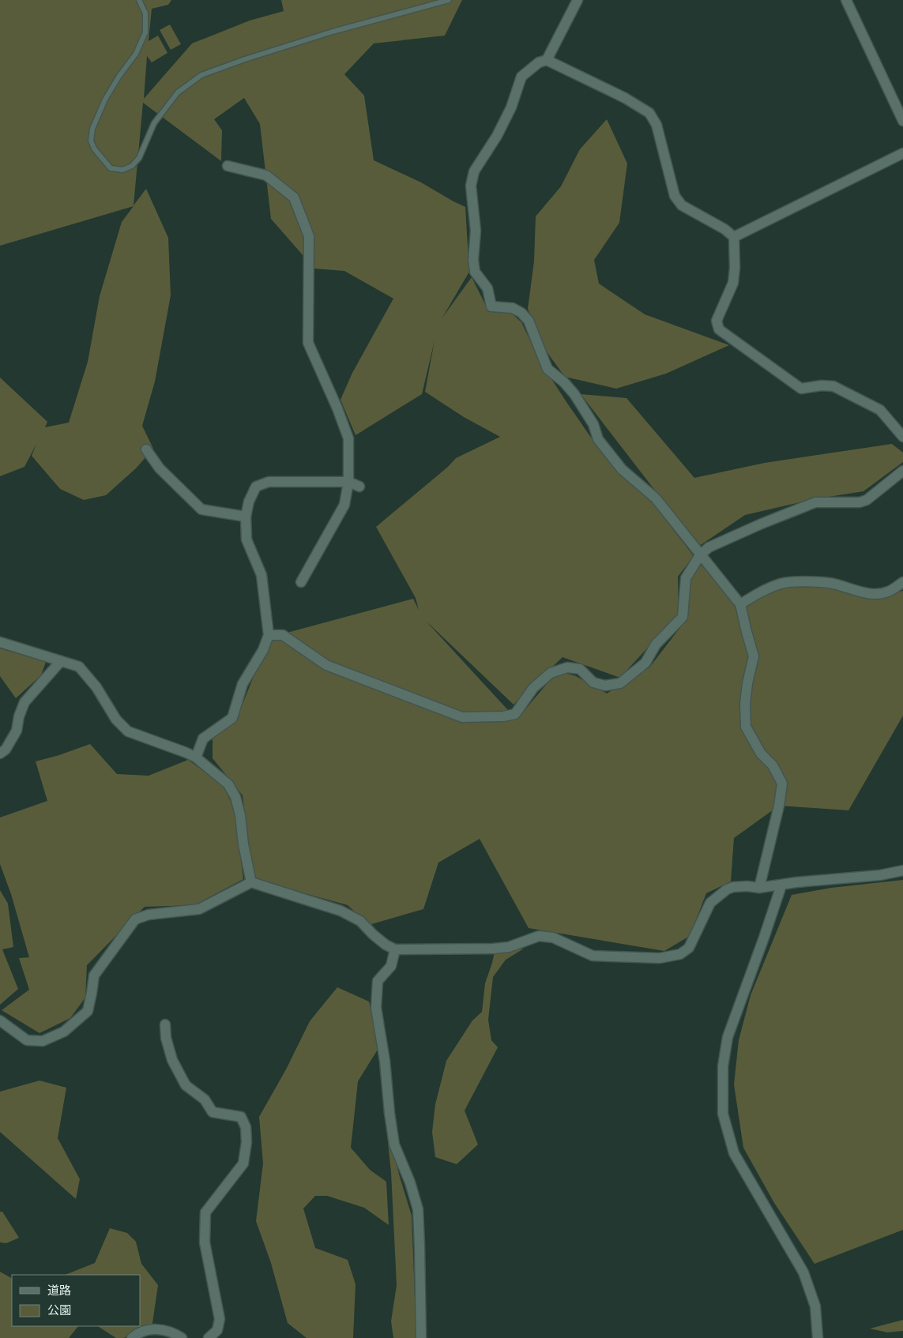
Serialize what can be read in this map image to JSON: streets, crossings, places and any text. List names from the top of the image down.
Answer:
{
  "legend": ["道路", "公園"]
}
